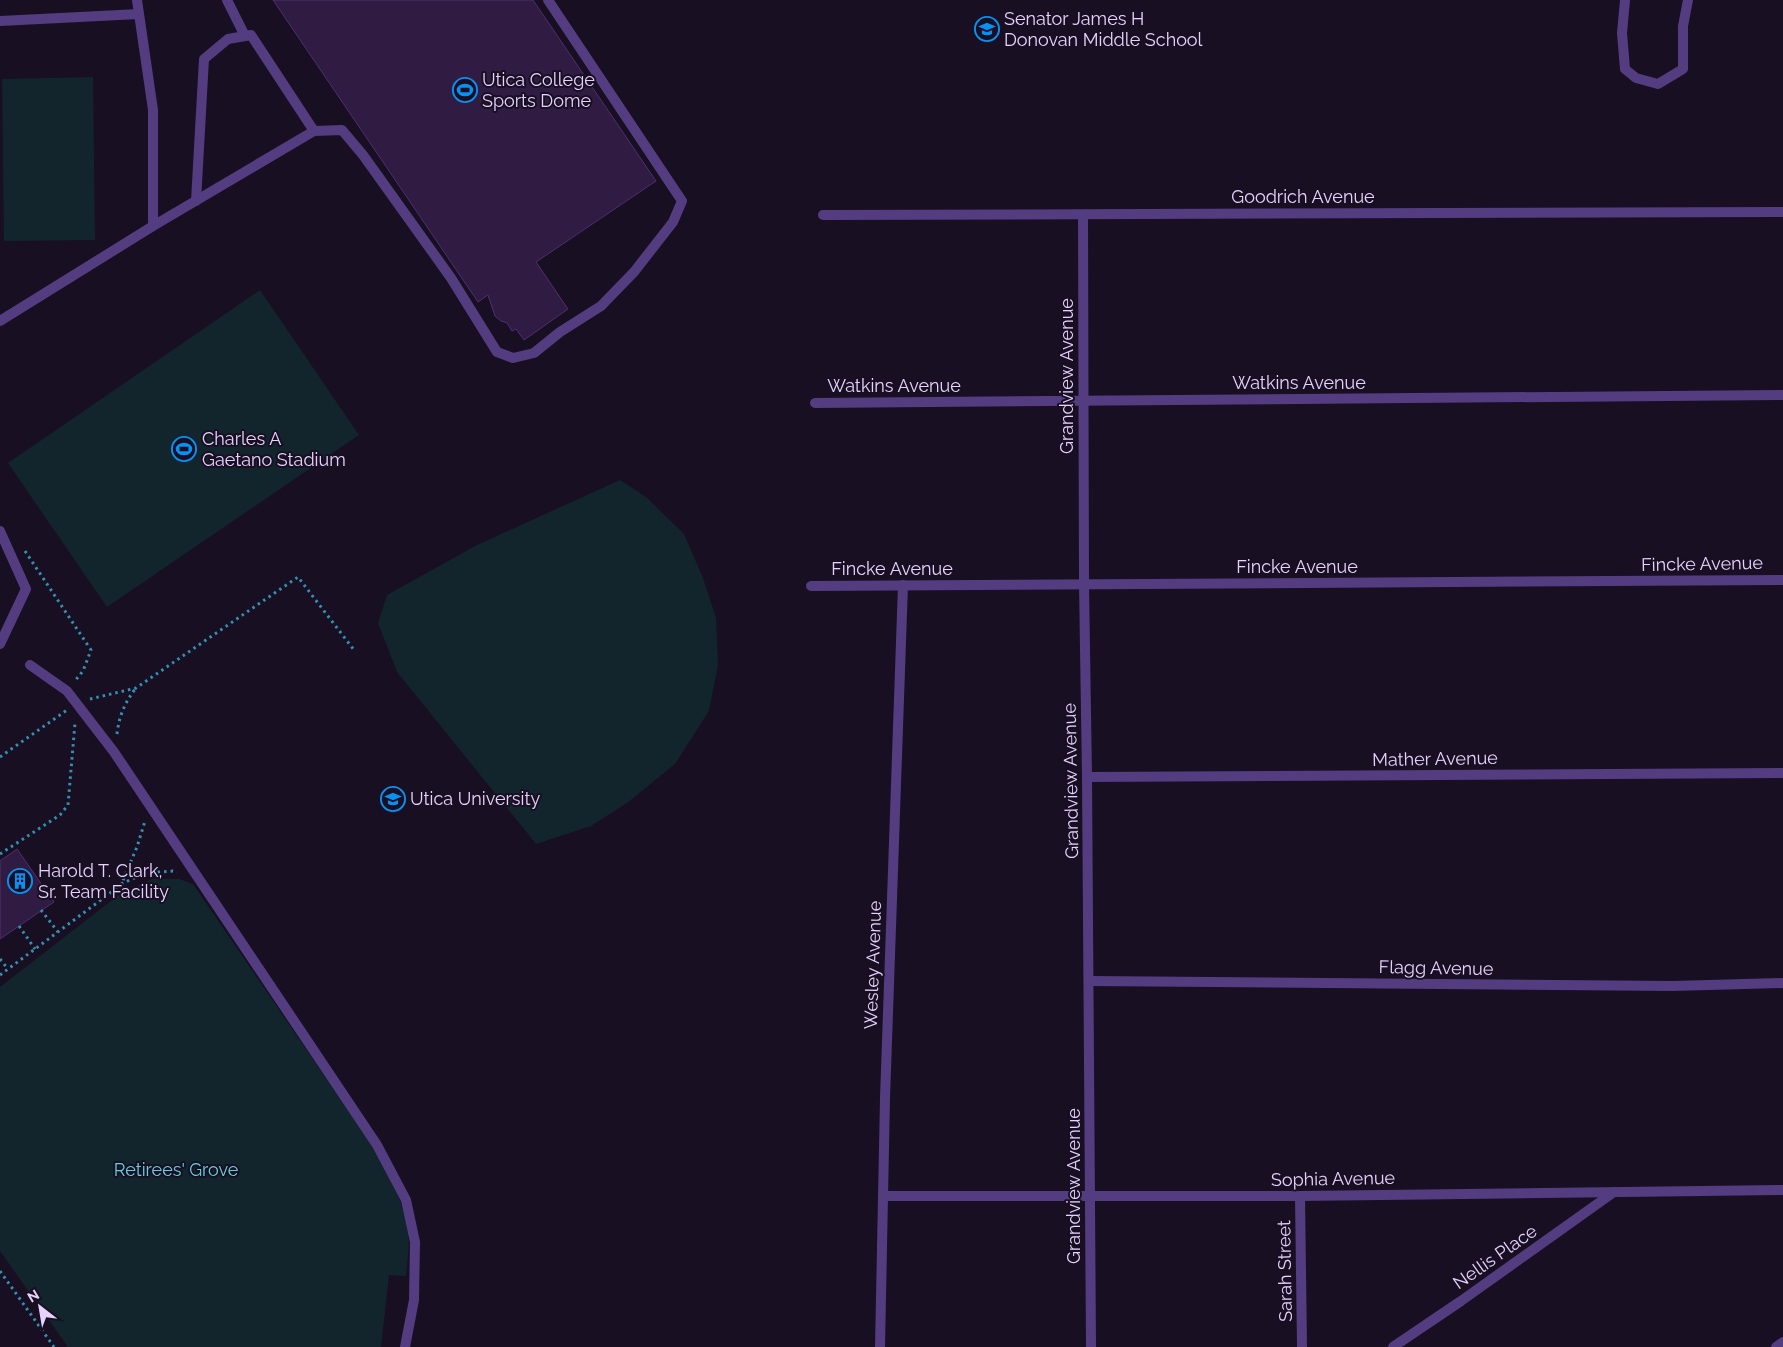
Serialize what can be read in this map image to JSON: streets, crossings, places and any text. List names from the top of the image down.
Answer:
{
  "streets": {
    "street": [
      "Goodrich Avenue",
      "Grandview Avenue",
      "Watkins Avenue",
      "Fincke Avenue",
      "Mather Avenue",
      "Wesley Avenue",
      "Flagg Avenue",
      "Sophia Avenue",
      "Nellis Place",
      "Sarah Street"
    ]
  },
  "crossings": [
    ["Goodrich Avenue", "Grandview Avenue"],
    ["Grandview Avenue", "Watkins Avenue"],
    ["Grandview Avenue", "Fincke Avenue"],
    ["Grandview Avenue", "Mather Avenue"],
    ["Grandview Avenue", "Flagg Avenue"],
    ["Grandview Avenue", "Sophia Avenue"],
    ["Fincke Avenue", "Wesley Avenue"],
    ["Wesley Avenue", "Sophia Avenue"],
    ["Sophia Avenue", "Nellis Place"],
    ["Sophia Avenue", "Sarah Street"]
  ],
  "parks": ["Retirees' Grove"],
  "places": {
    "school or university": ["Senator James H Donovan Middle School", "Utica University"],
    "sports": ["Utica College Sports Dome", "Charles A Gaetano Stadium"],
    "building": ["Harold T. Clark, Sr. Team Facility"]
  },
  "north": "top left"
}
